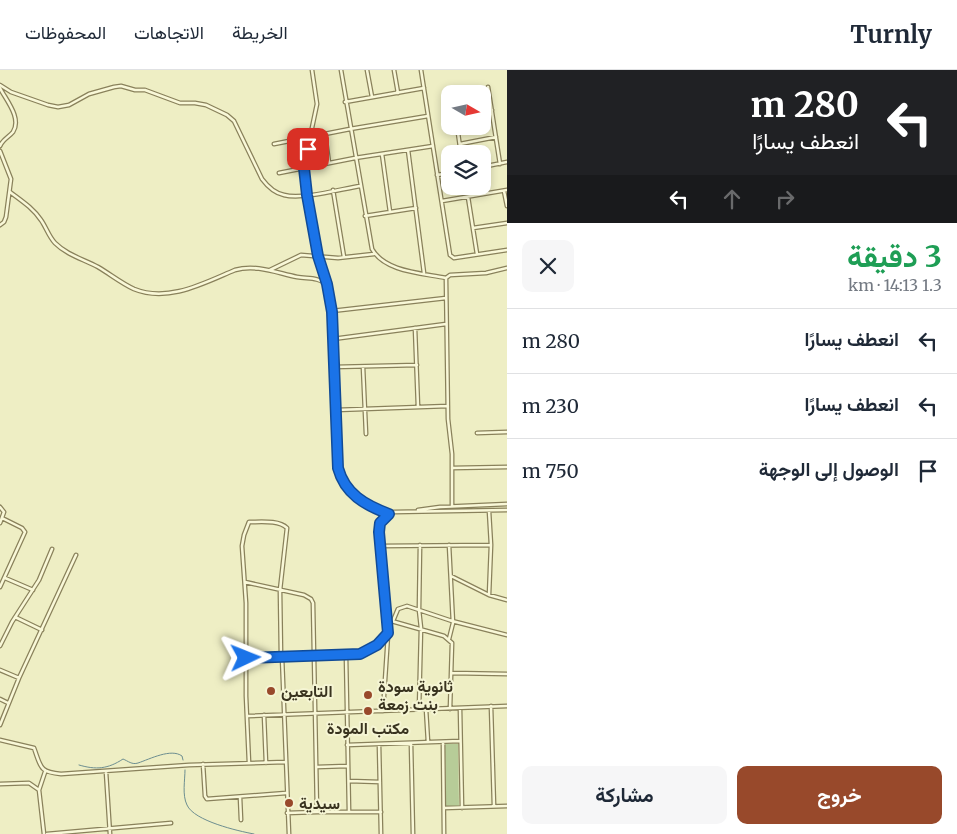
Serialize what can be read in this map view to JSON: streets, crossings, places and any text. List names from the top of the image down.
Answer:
{
  "places": [
    "التابعين",
    "ثانوية سودة بنت زمعة",
    "مكتب المودة",
    "سيدية"
  ],
  "north": "right",
  "page": {
    "header": "Turnly",
    "nav": ["الخريطة", "الاتجاهات", "المحفوظات"],
    "turn": ["280 m", "انعطف يسارًا"],
    "heading": ["3 دقيقة", "1.3 km · 14:13"],
    "list": [
      {
        "name": "انعطف يسارًا",
        "value": "280 m"
      },
      {
        "name": "انعطف يسارًا",
        "value": "230 m"
      },
      {
        "name": "الوصول إلى الوجهة",
        "value": "750 m"
      }
    ],
    "buttons": ["خروج", "مشاركة"]
  }
}
